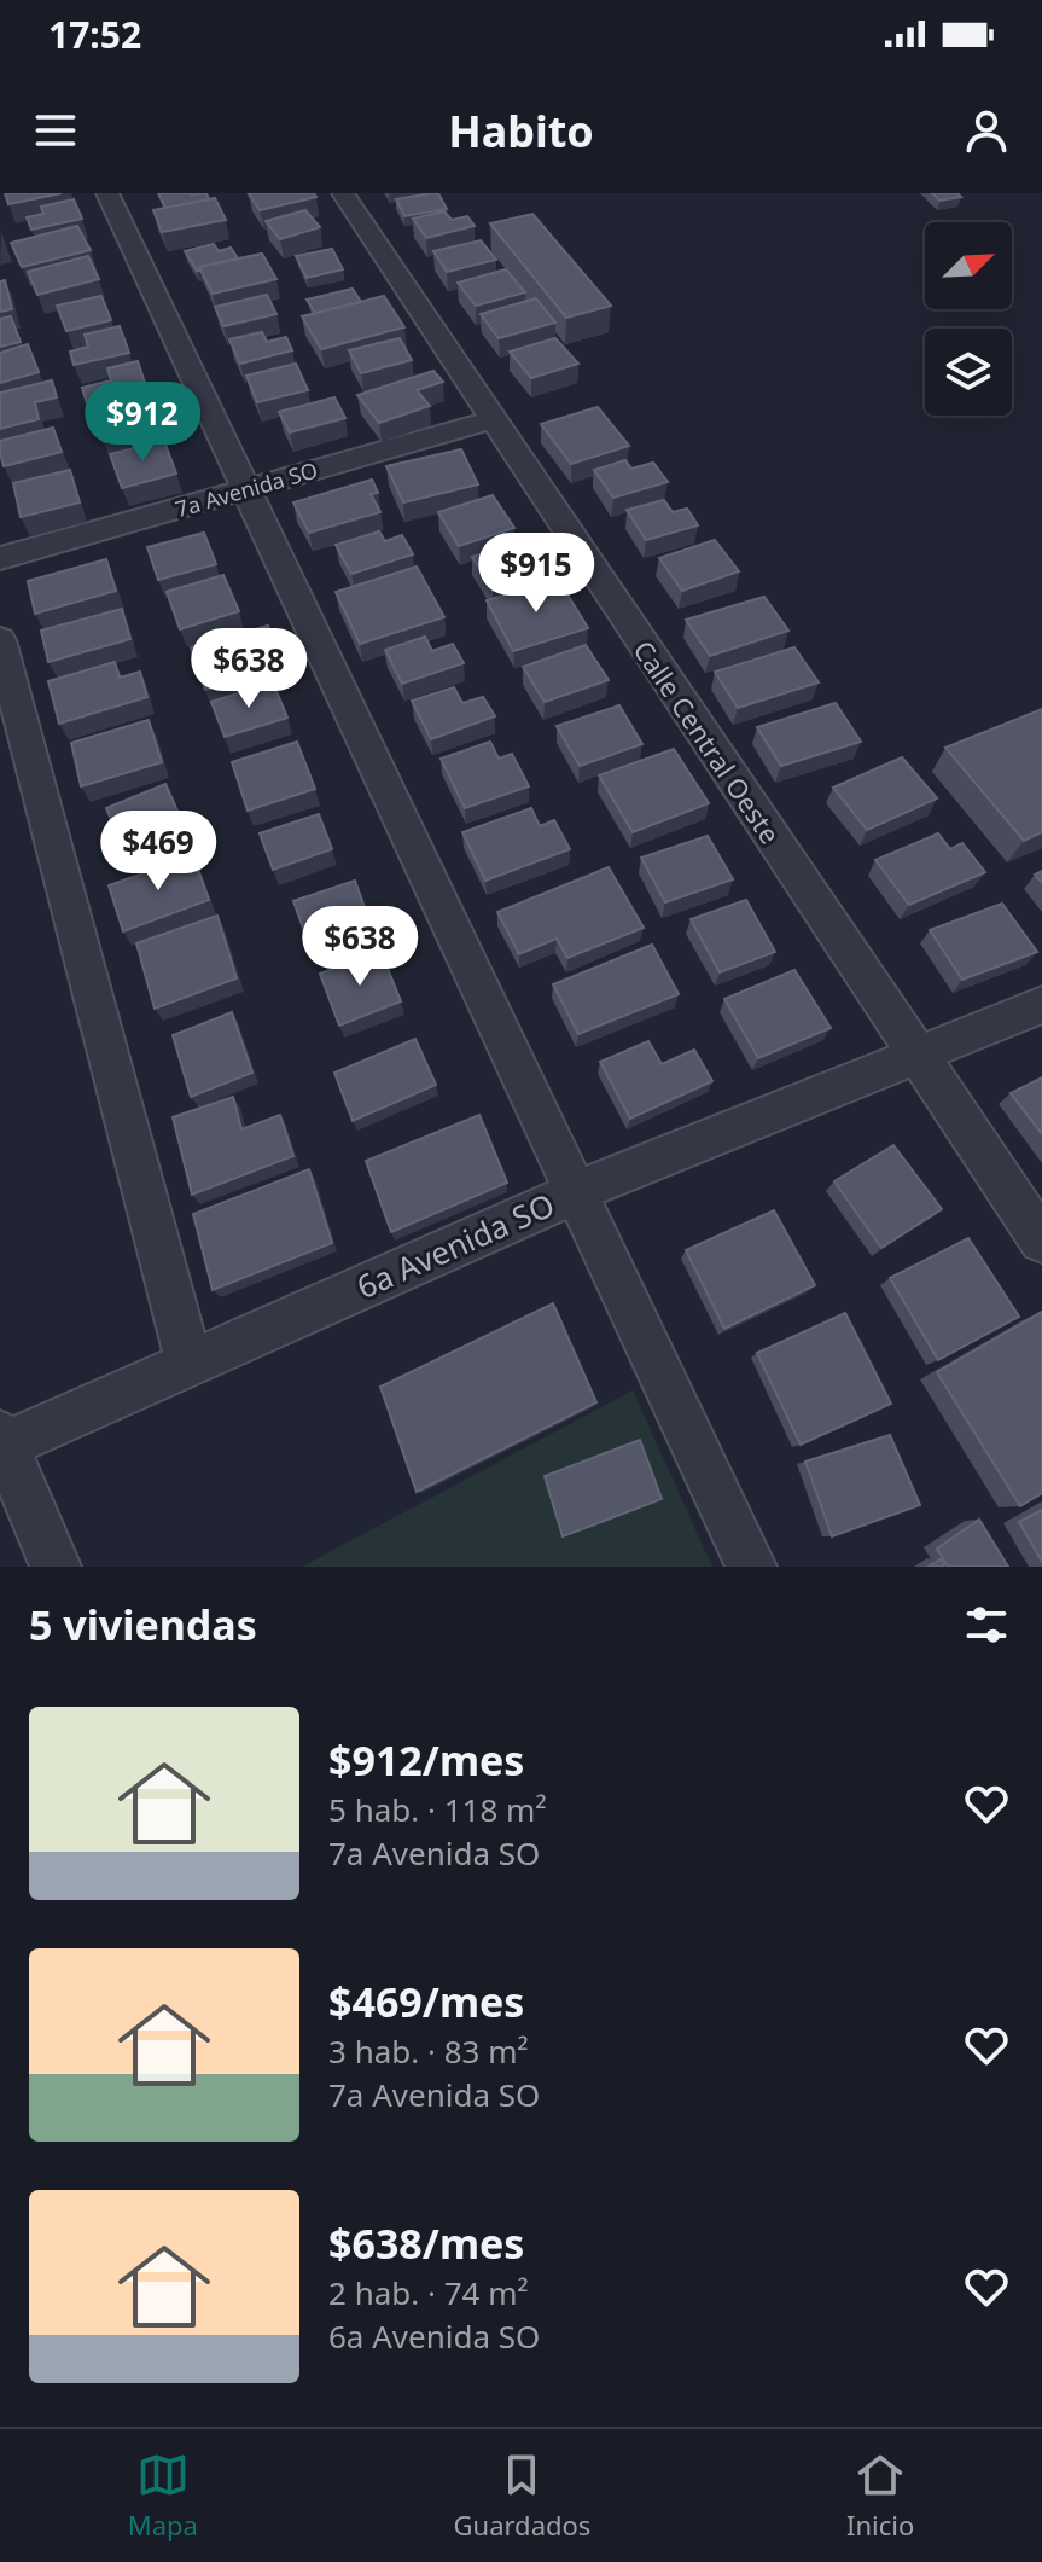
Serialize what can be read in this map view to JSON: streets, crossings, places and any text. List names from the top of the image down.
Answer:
{
  "streets": {
    "street": ["7a Avenida SO", "Calle Central Oeste", "6a Avenida SO"]
  },
  "crossings": [
    ["7a Avenida SO", "Calle Central Oeste"],
    ["Calle Central Oeste", "6a Avenida SO"]
  ],
  "north": "top right",
  "page": {
    "status": "17:52",
    "header": "Habito",
    "price": [
      "$912",
      "$915",
      "$638",
      "$469",
      "$638"
    ],
    "heading": "5 viviendas",
    "list": [
      {
        "name": "$912/mes",
        "note": "5 hab. · 118 m² · 7a Avenida SO"
      },
      {
        "name": "$469/mes",
        "note": "3 hab. · 83 m² · 7a Avenida SO"
      },
      {
        "name": "$638/mes",
        "note": "2 hab. · 74 m² · 6a Avenida SO"
      }
    ],
    "tabs": ["Mapa", "Guardados", "Inicio"]
  }
}
